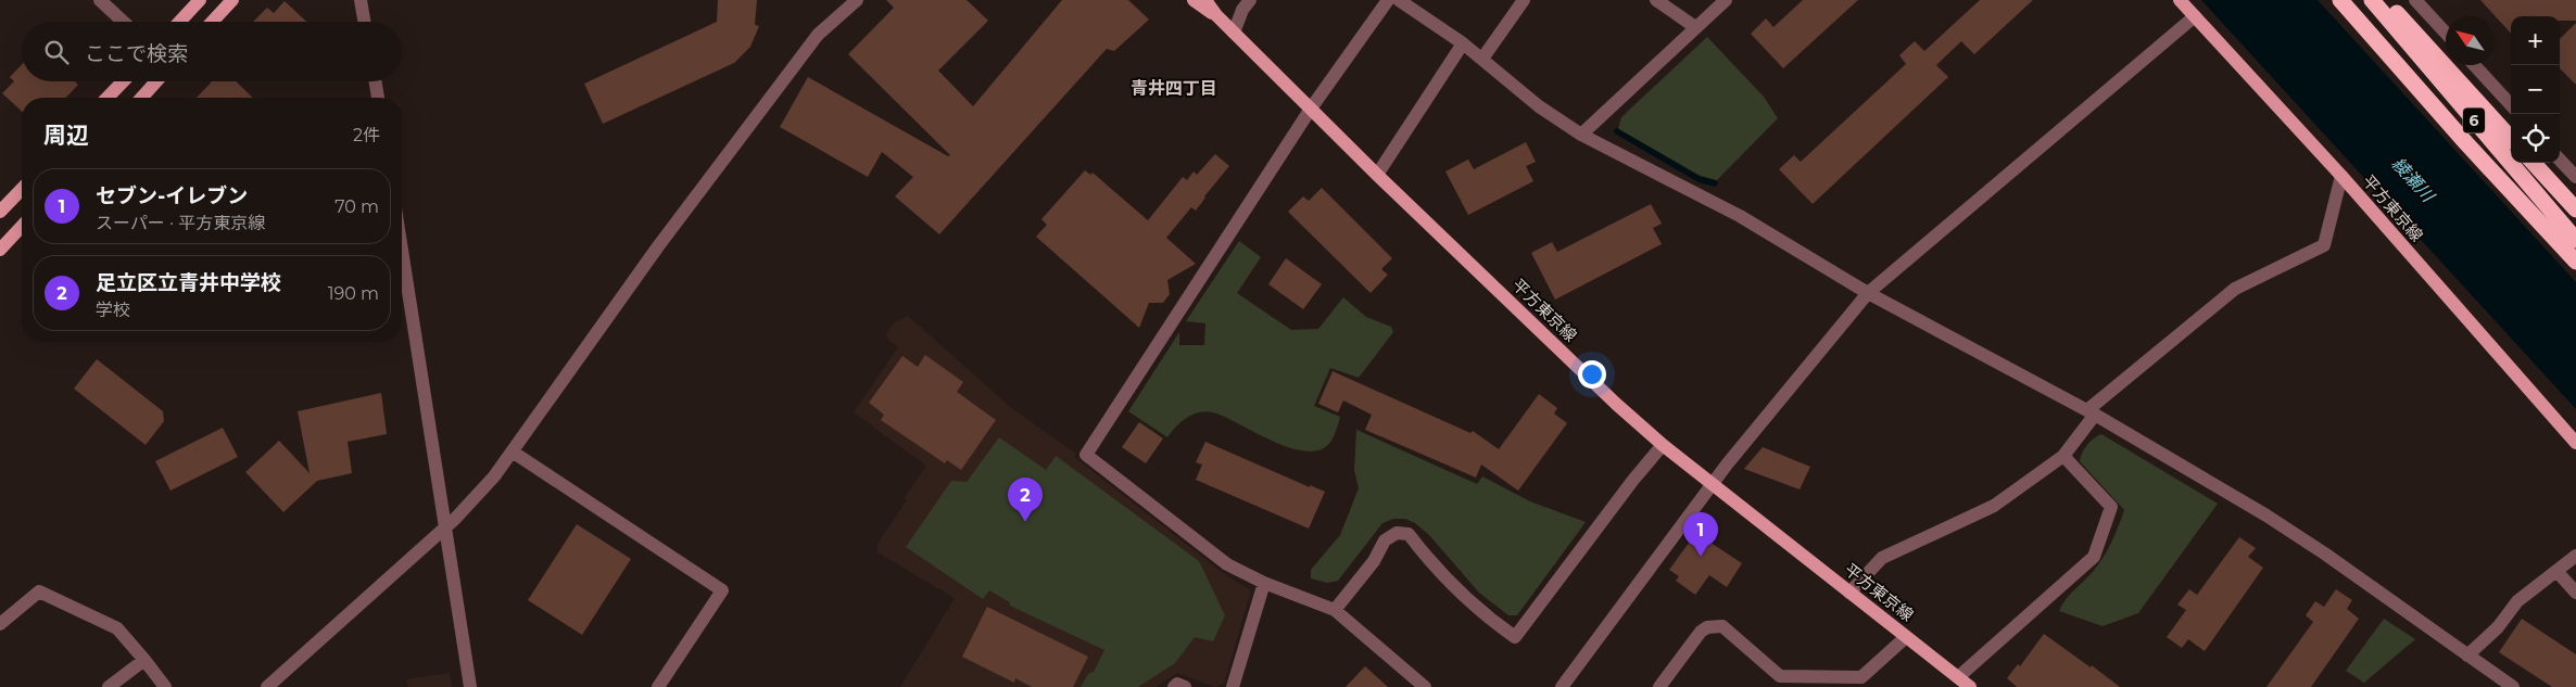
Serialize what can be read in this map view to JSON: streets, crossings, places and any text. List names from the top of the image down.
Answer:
{
  "streets": {
    "highway": ["6"],
    "main road": ["平方東京線"]
  },
  "districts": ["青井四丁目"],
  "water": ["綾瀬川"],
  "north": "top left",
  "page": {
    "map_buttons": ["+", "−"],
    "search": "ここで検索",
    "heading": ["周辺", "2件"],
    "list": [
      {
        "mark": "1",
        "name": "セブン-イレブン",
        "note": "スーパー · 平方東京線",
        "value": "70 m"
      },
      {
        "mark": "2",
        "name": "足立区立青井中学校",
        "note": "学校",
        "value": "190 m"
      }
    ],
    "pins": ["2", "1"]
  }
}
